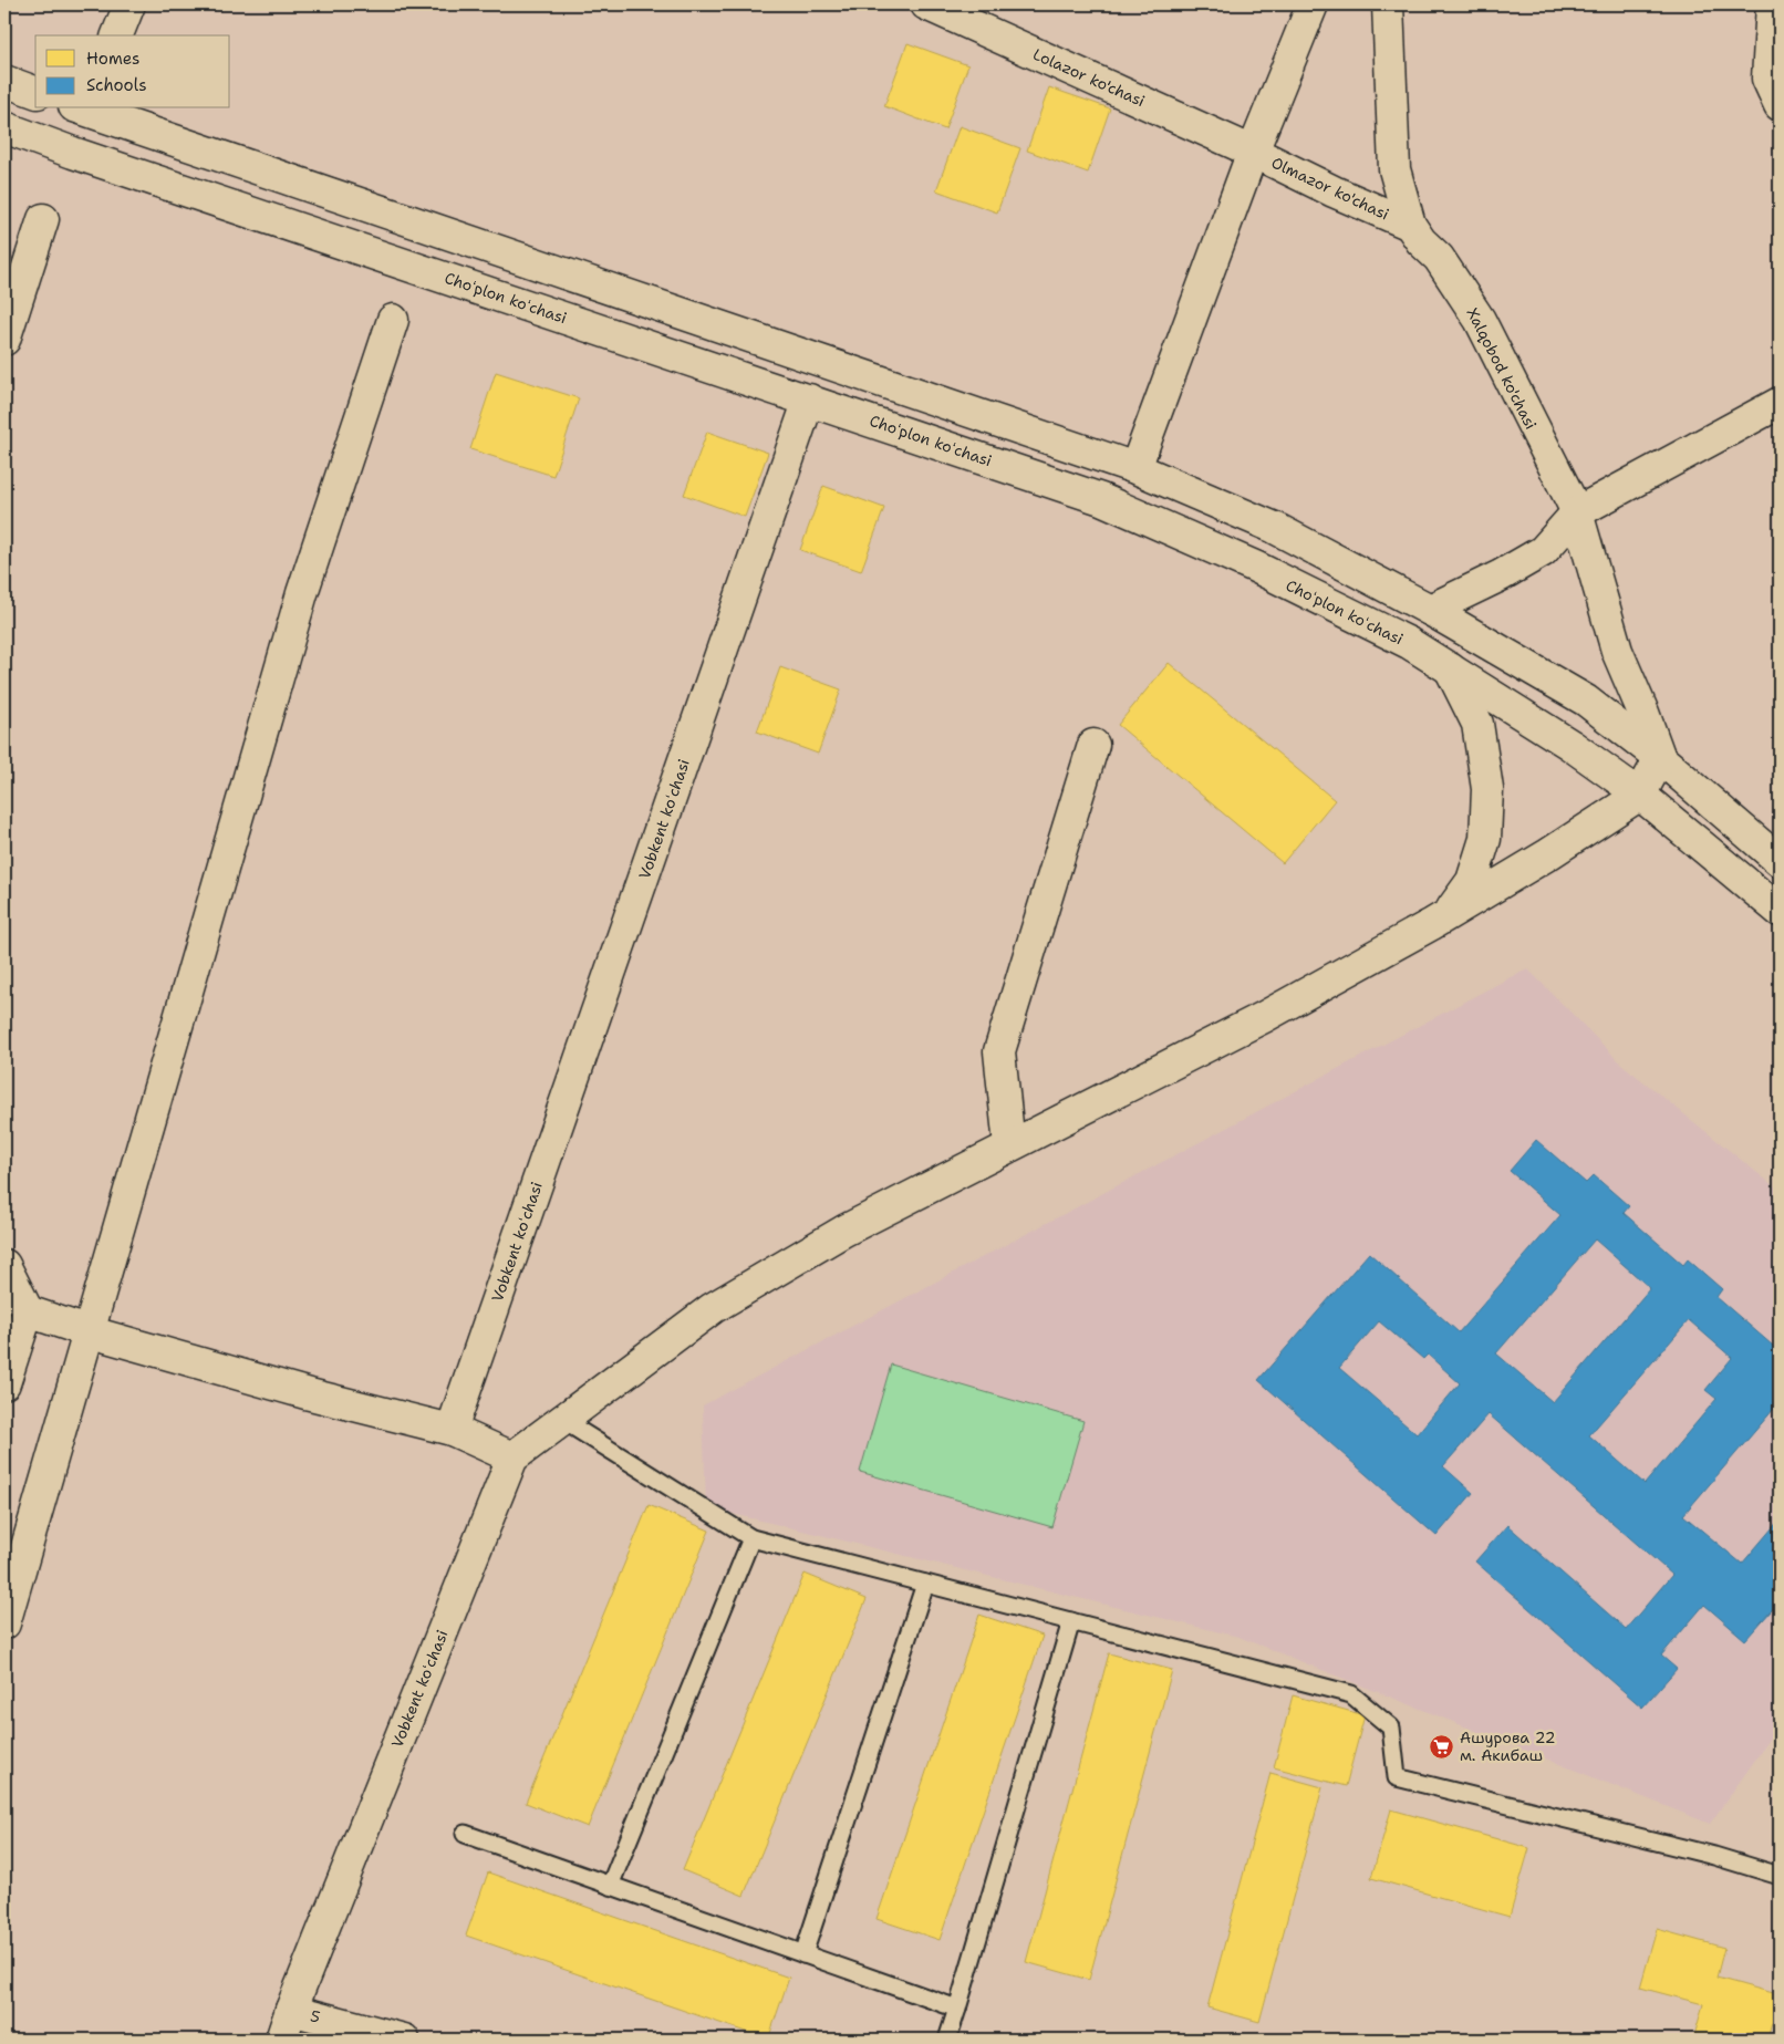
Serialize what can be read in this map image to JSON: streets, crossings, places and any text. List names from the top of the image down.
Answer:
{
  "streets": {
    "street": [
      "Lolazor ko'chasi",
      "Olmazor ko'chasi",
      "Choʻplon koʻchasi",
      "Xalqobod ko'chasi",
      "Vobkent koʻchasi",
      "5"
    ]
  },
  "crossings": [
    ["Lolazor ko'chasi", "Olmazor ko'chasi"],
    ["Olmazor ko'chasi", "Xalqobod ko'chasi"],
    ["Choʻplon koʻchasi", "Vobkent koʻchasi"],
    ["Vobkent koʻchasi", "5"]
  ],
  "places": {
    "supermarket": ["Ашурова 22 м. Акибаш"]
  },
  "legend": ["Homes", "Schools"]
}
